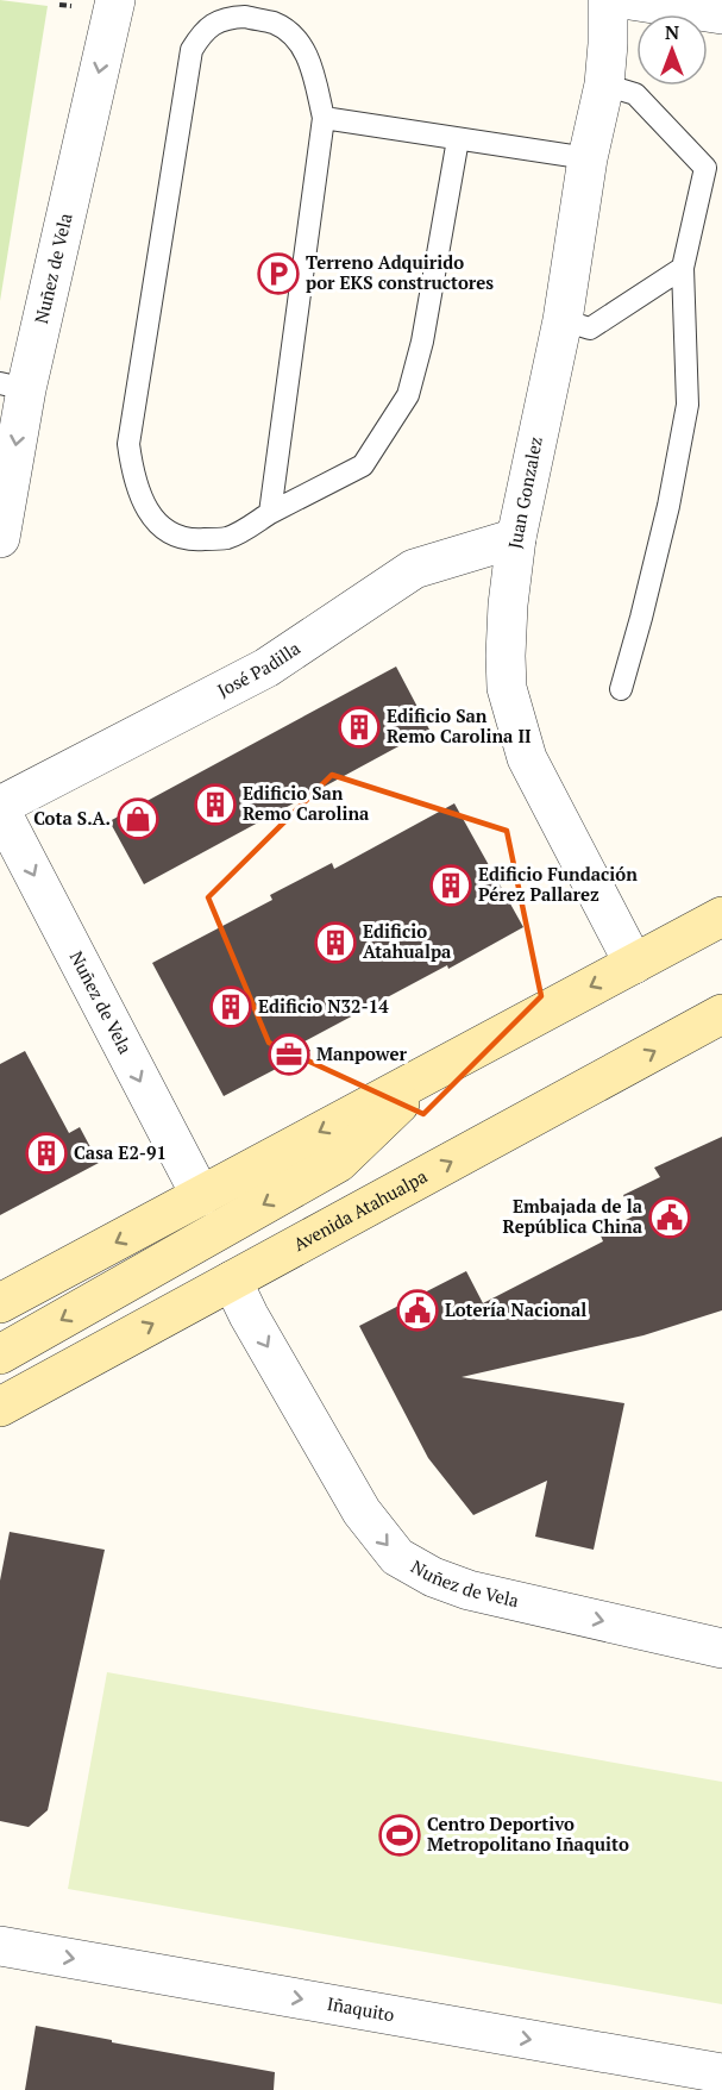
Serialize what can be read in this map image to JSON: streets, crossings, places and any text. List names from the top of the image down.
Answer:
{
  "streets": {
    "main road": ["Avenida Atahualpa"],
    "street": [
      "Nuñez de Vela",
      "Juan Gonzalez",
      "José Padilla",
      "Iñaquito"
    ]
  },
  "crossings": [
    ["Nuñez de Vela", "José Padilla"],
    ["Nuñez de Vela", "Avenida Atahualpa"],
    ["Juan Gonzalez", "José Padilla"]
  ],
  "one_way": ["Nuñez de Vela", "Iñaquito"],
  "places": {
    "parking": ["Terreno Adquirido por EKS constructores"],
    "building": [
      "Edificio San Remo Carolina II",
      "Edificio San Remo Carolina",
      "Edificio Fundación Pérez Pallarez",
      "Edificio Atahualpa",
      "Edificio N32-14",
      "Casa E2-91"
    ],
    "shop": ["Cota S.A."],
    "office": ["Manpower"],
    "public building": ["Embajada de la República China", "Lotería Nacional"],
    "sports": ["Centro Deportivo Metropolitano Iñaquito"]
  },
  "north": "top"
}
